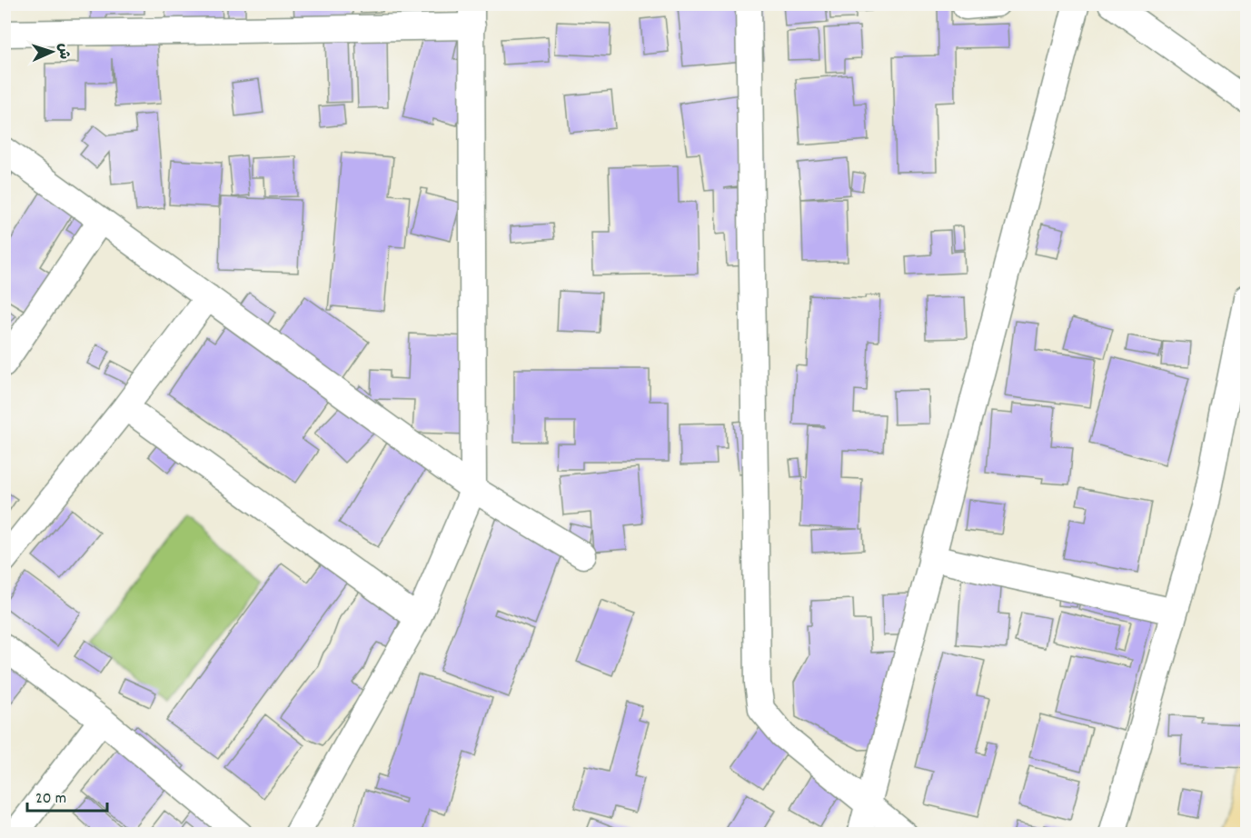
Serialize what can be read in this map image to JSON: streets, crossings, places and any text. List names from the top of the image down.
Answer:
{
  "scale_bar": "20 m",
  "north": "right"
}
